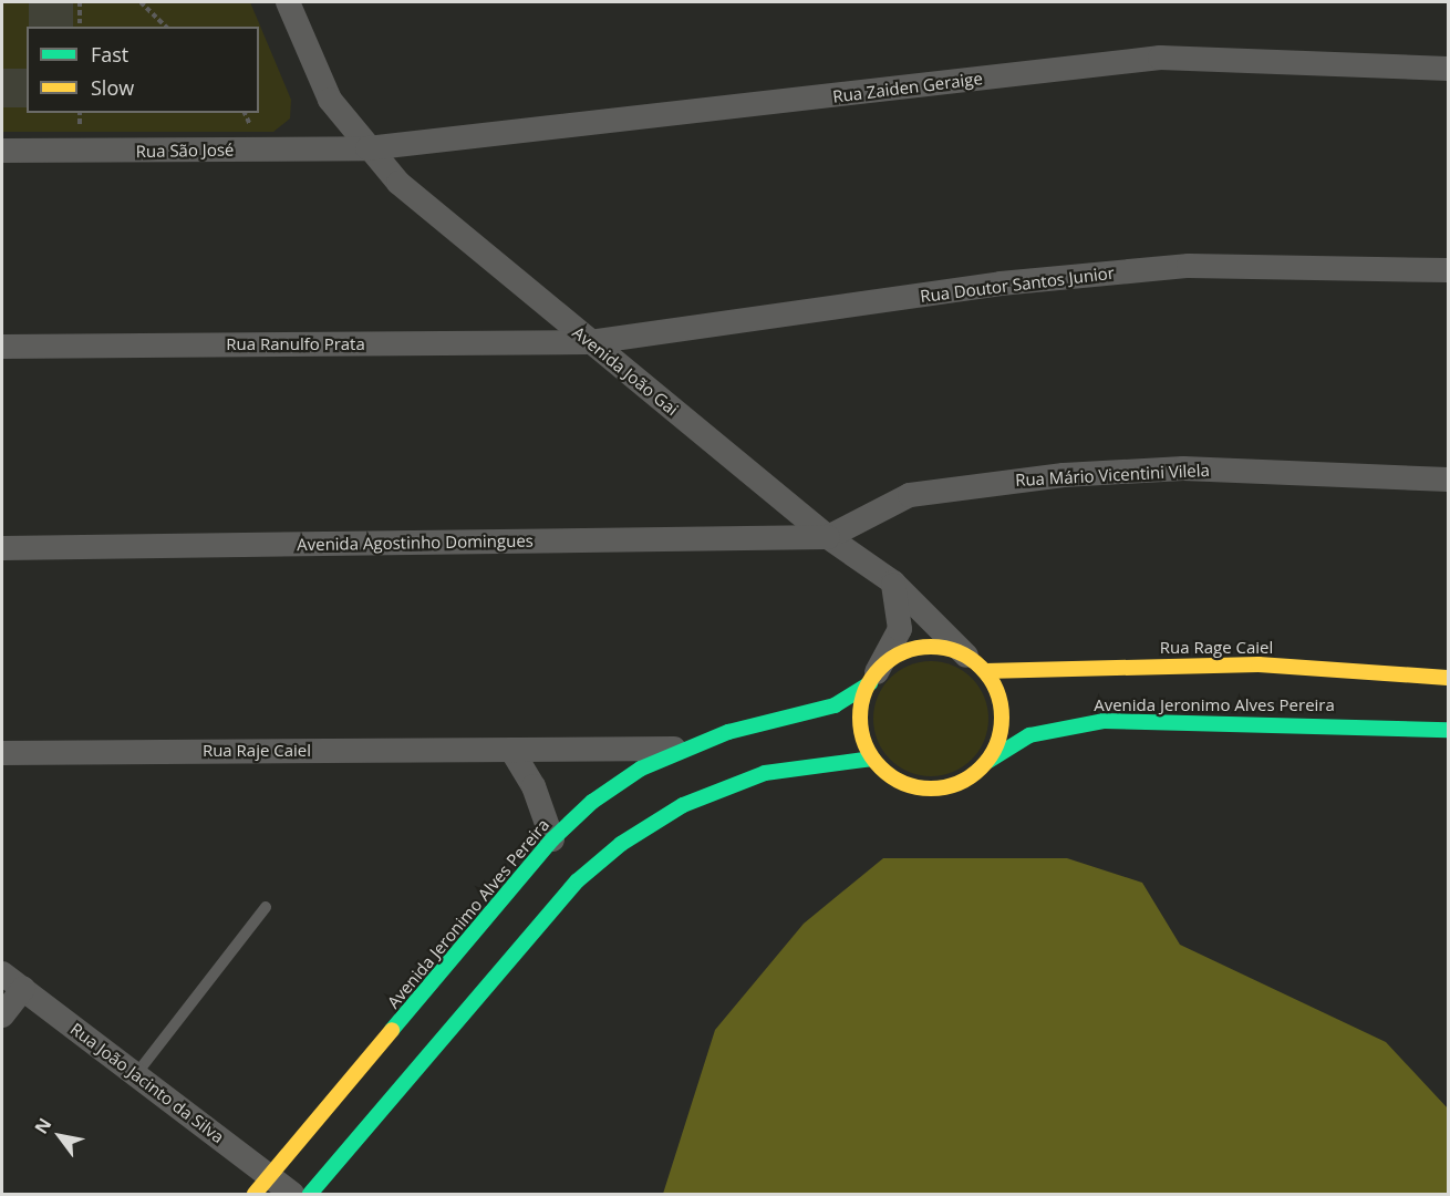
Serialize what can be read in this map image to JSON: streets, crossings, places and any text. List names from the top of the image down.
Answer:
{
  "streets": {
    "main road": ["Rua Rage Caiel", "Avenida Jeronimo Alves Pereira"],
    "street": [
      "Rua Zaiden Geraige",
      "Rua São José",
      "Rua Doutor Santos Junior",
      "Rua Ranulfo Prata",
      "Avenida João Gai",
      "Rua Mário Vicentini Vilela",
      "Avenida Agostinho Domingues",
      "Rua Raje Caiel",
      "Rua João Jacinto da Silva"
    ]
  },
  "crossings": [
    ["Rua Zaiden Geraige", "Rua São José"],
    ["Rua Zaiden Geraige", "Avenida João Gai"],
    ["Rua São José", "Avenida João Gai"],
    ["Rua Doutor Santos Junior", "Rua Ranulfo Prata"],
    ["Rua Doutor Santos Junior", "Avenida João Gai"],
    ["Rua Ranulfo Prata", "Avenida João Gai"],
    ["Avenida João Gai", "Rua Mário Vicentini Vilela"],
    ["Avenida João Gai", "Avenida Agostinho Domingues"],
    ["Avenida João Gai", "Rua Rage Caiel"],
    ["Avenida João Gai", "Avenida Jeronimo Alves Pereira"],
    ["Rua Mário Vicentini Vilela", "Avenida Agostinho Domingues"],
    ["Rua Rage Caiel", "Avenida Jeronimo Alves Pereira"],
    ["Avenida Jeronimo Alves Pereira", "Rua Raje Caiel"],
    ["Avenida Jeronimo Alves Pereira", "Rua João Jacinto da Silva"]
  ],
  "legend": ["Fast", "Slow"],
  "north": "top left"
}
